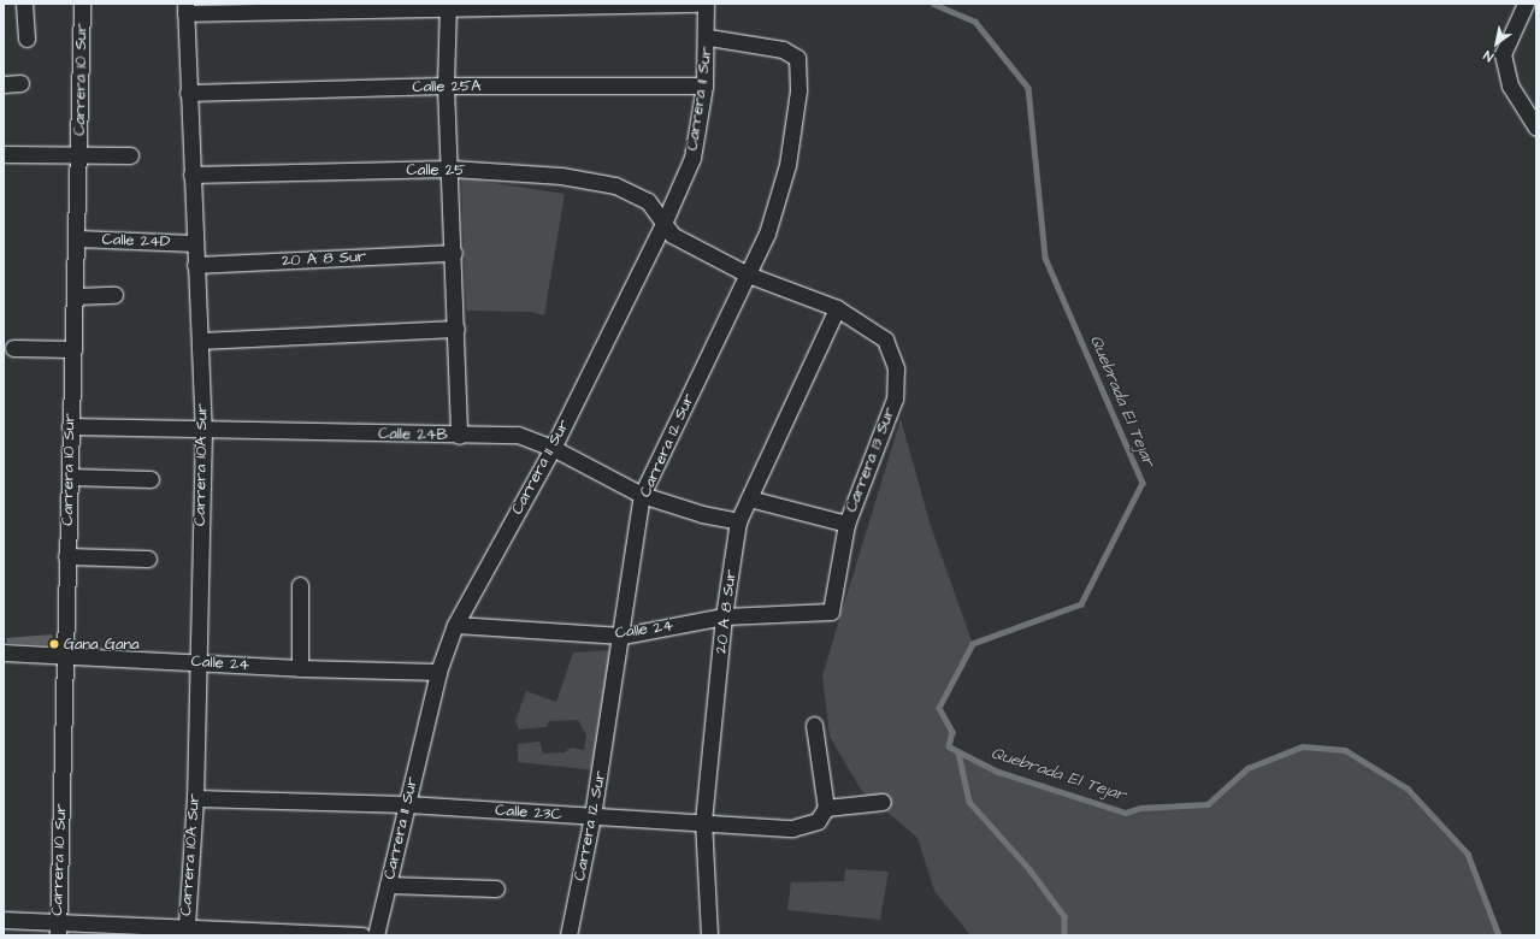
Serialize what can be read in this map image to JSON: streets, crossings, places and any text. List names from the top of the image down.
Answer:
{
  "streets": {
    "street": [
      "Carrera 10 Sur",
      "Calle 25A",
      "Carrera 11 Sur",
      "Calle 25",
      "Calle 24D",
      "20 A 8 Sur",
      "Calle 24B",
      "Carrera 12 Sur",
      "Carrera 13 Sur",
      "Carrera 10A Sur",
      "Calle 24",
      "Calle 23C"
    ]
  },
  "crossings": [
    ["Carrera 10 Sur", "Calle 24D"],
    ["Carrera 10 Sur", "Calle 24B"],
    ["Carrera 10 Sur", "Calle 24"],
    ["Calle 25A", "Carrera 11 Sur"],
    ["Calle 25A", "Carrera 10A Sur"],
    ["Carrera 11 Sur", "Calle 25"],
    ["Carrera 11 Sur", "Calle 24B"],
    ["Carrera 11 Sur", "Carrera 12 Sur"],
    ["Carrera 11 Sur", "Calle 24"],
    ["Carrera 11 Sur", "Calle 23C"],
    ["Calle 25", "Carrera 10A Sur"],
    ["Calle 24D", "Carrera 10A Sur"],
    ["20 A 8 Sur", "Calle 24B"],
    ["20 A 8 Sur", "Carrera 13 Sur"],
    ["20 A 8 Sur", "Carrera 10A Sur"],
    ["20 A 8 Sur", "Calle 24"],
    ["20 A 8 Sur", "Calle 23C"],
    ["Calle 24B", "Carrera 12 Sur"],
    ["Calle 24B", "Carrera 10A Sur"],
    ["Carrera 12 Sur", "Calle 24"],
    ["Carrera 12 Sur", "Calle 23C"],
    ["Carrera 13 Sur", "Calle 24"],
    ["Carrera 10A Sur", "Calle 24"],
    ["Carrera 10A Sur", "Calle 23C"]
  ],
  "water": ["Quebrada El Tejar"],
  "places": ["Gana Gana"],
  "north": "bottom left"
}
